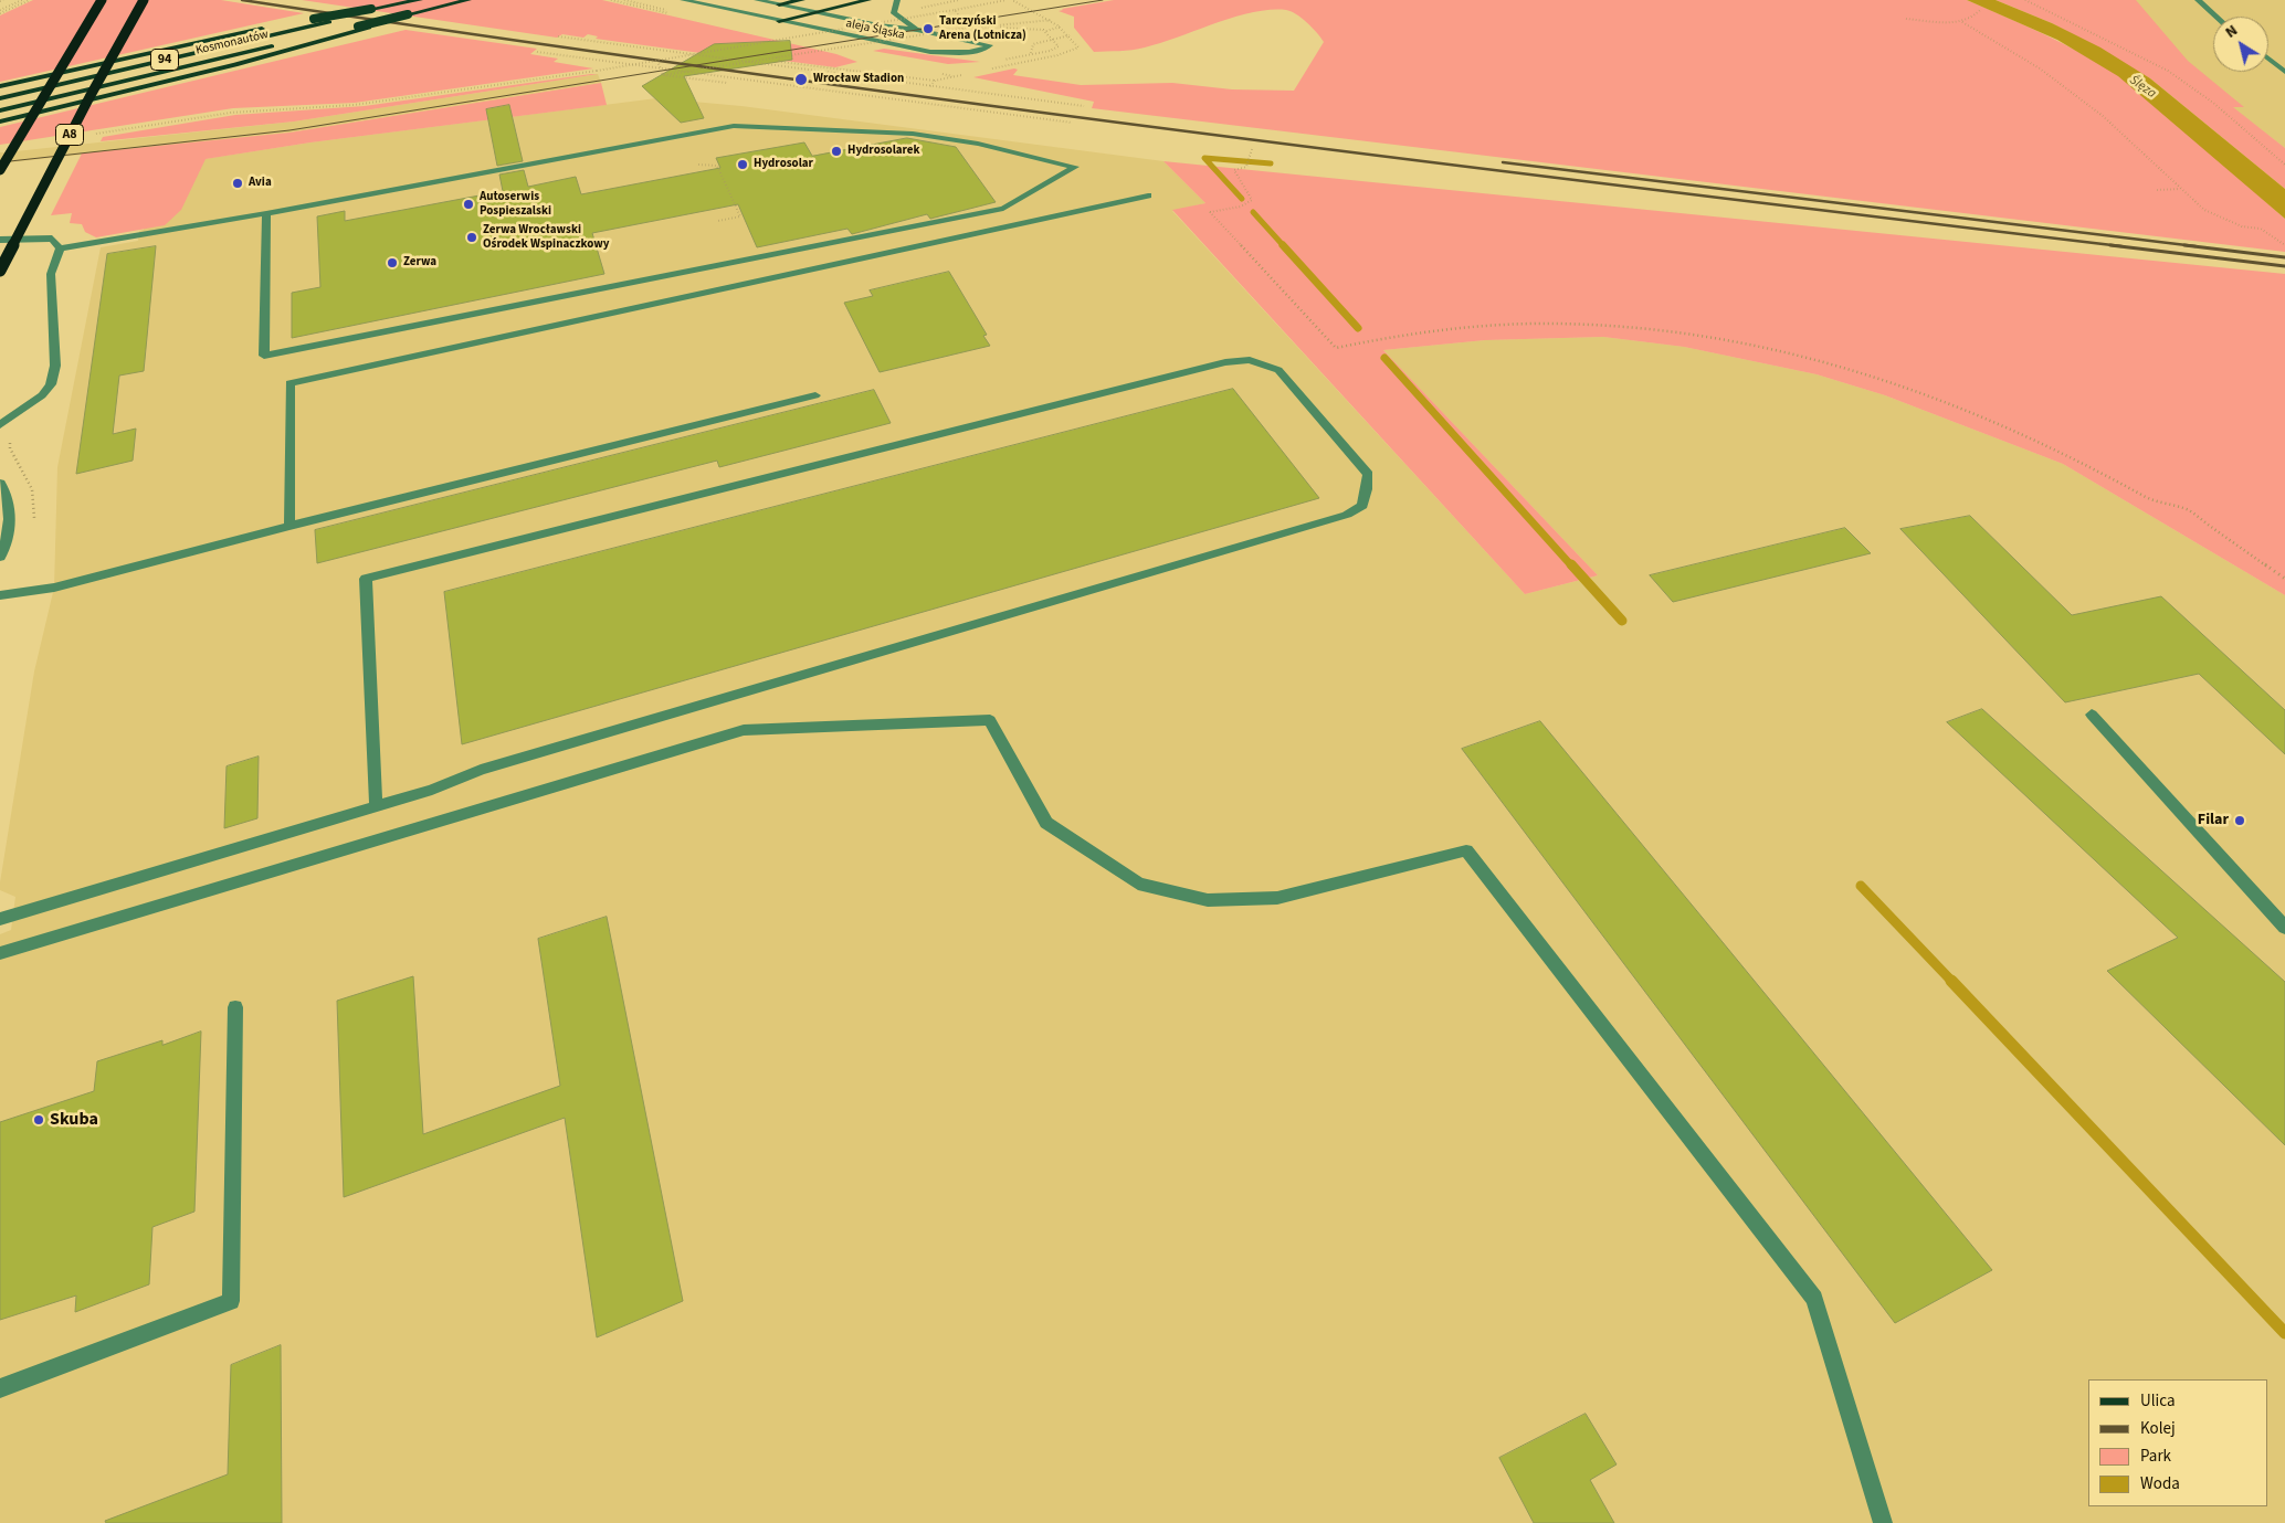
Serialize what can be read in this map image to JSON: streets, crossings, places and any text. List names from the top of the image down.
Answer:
{
  "streets": {
    "highway": ["A8"],
    "main road": ["Kosmonautów", "94"],
    "street": ["aleja Śląska"]
  },
  "water": ["Ślęza"],
  "places": [
    "Tarczyński Arena (Lotnicza)",
    "Wrocław Stadion",
    "Hydrosolarek",
    "Hydrosolar",
    "Avia",
    "Autoserwis Pospieszalski",
    "Zerwa Wrocławski Ośrodek Wspinaczkowy",
    "Zerwa",
    "Filar",
    "Skuba"
  ],
  "legend": [
    "Ulica",
    "Kolej",
    "Park",
    "Woda"
  ],
  "north": "top left"
}
